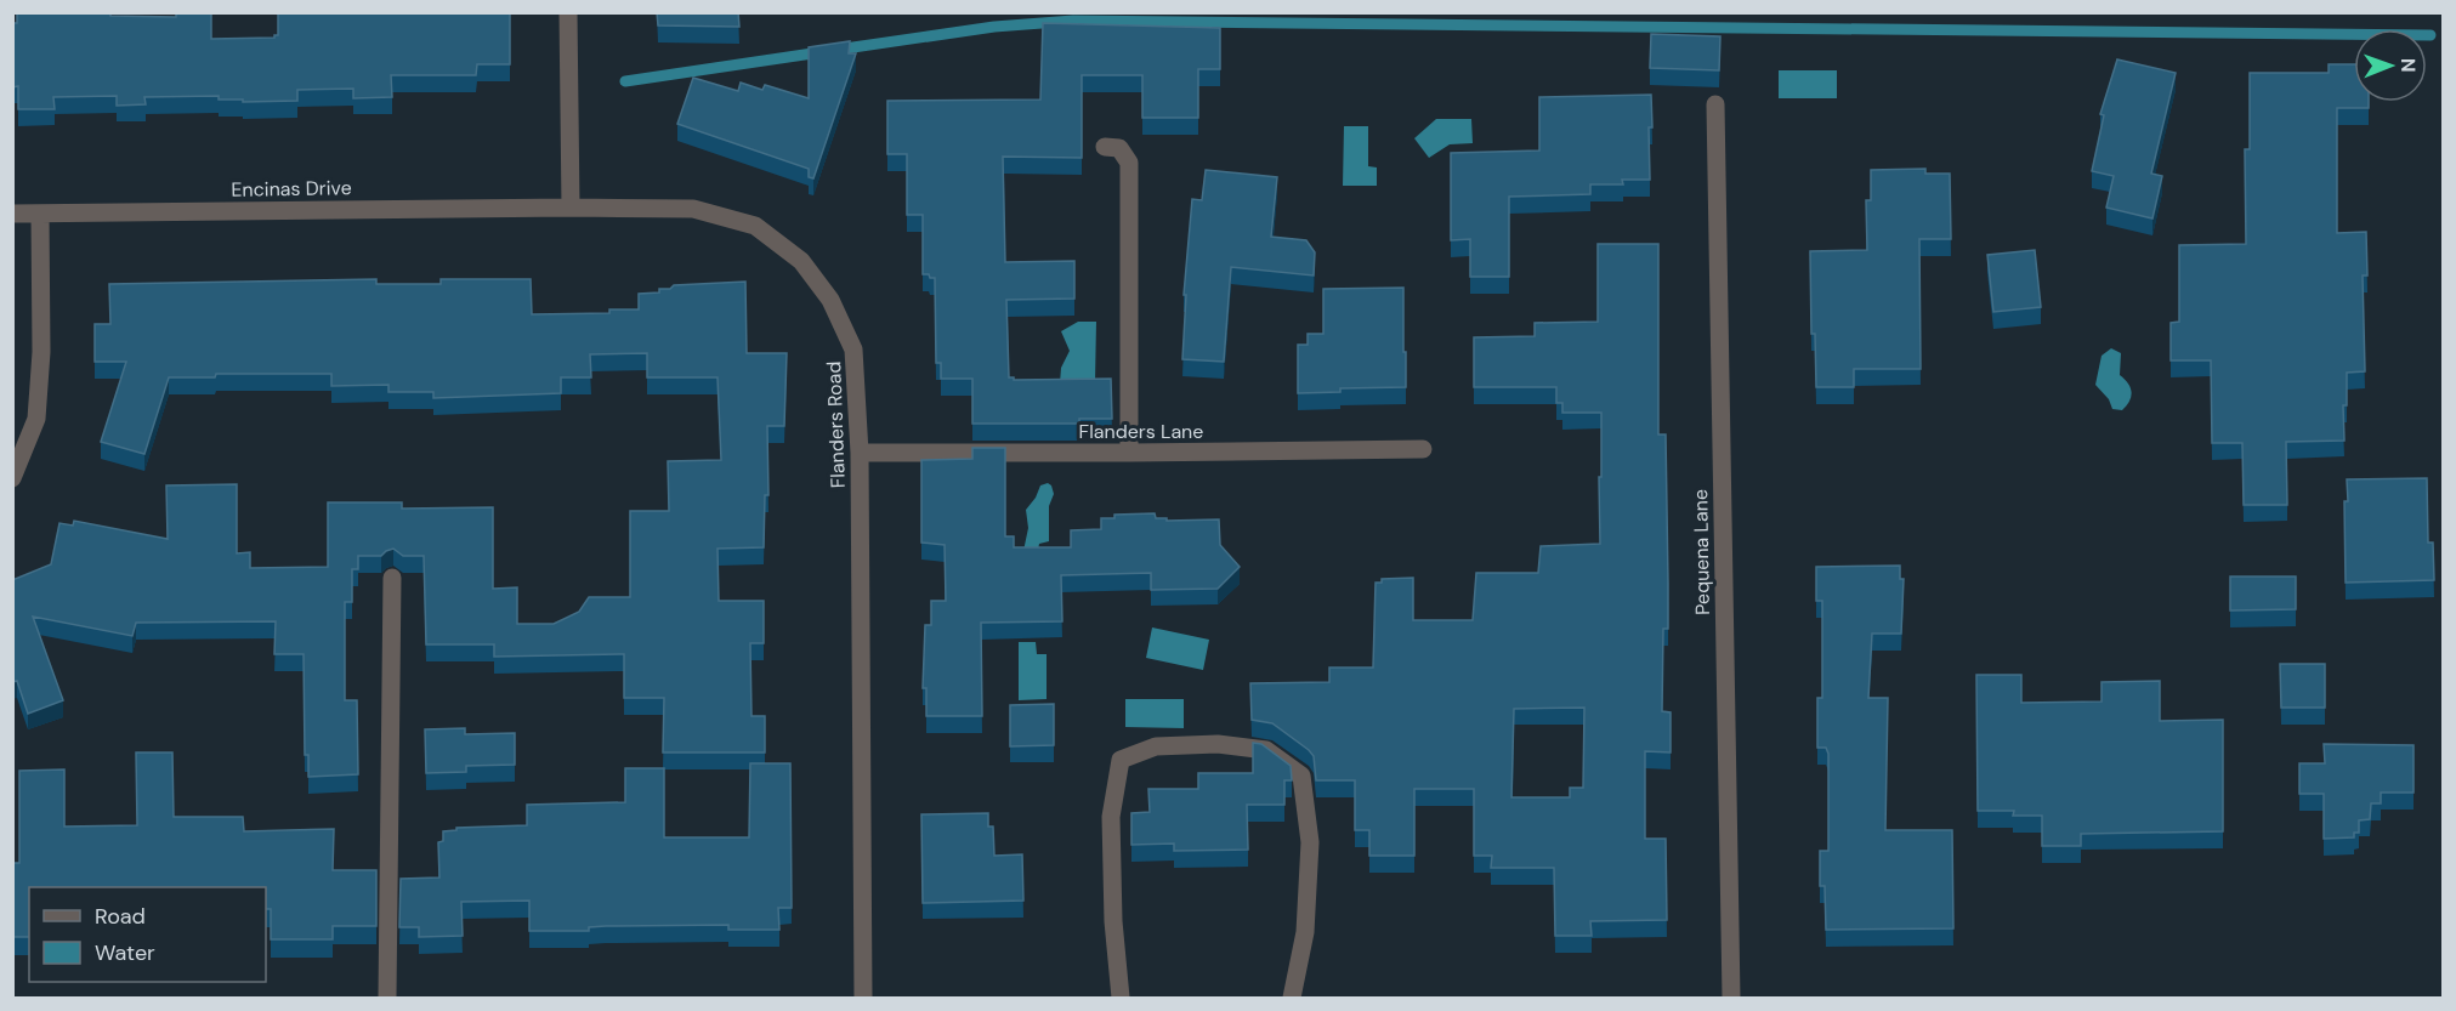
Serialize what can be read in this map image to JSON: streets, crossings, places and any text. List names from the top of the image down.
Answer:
{
  "streets": {
    "street": [
      "Encinas Drive",
      "Flanders Road",
      "Flanders Lane",
      "Pequena Lane"
    ]
  },
  "crossings": [
    ["Encinas Drive", "Flanders Road"],
    ["Flanders Road", "Flanders Lane"]
  ],
  "legend": ["Road", "Water"],
  "north": "right"
}
